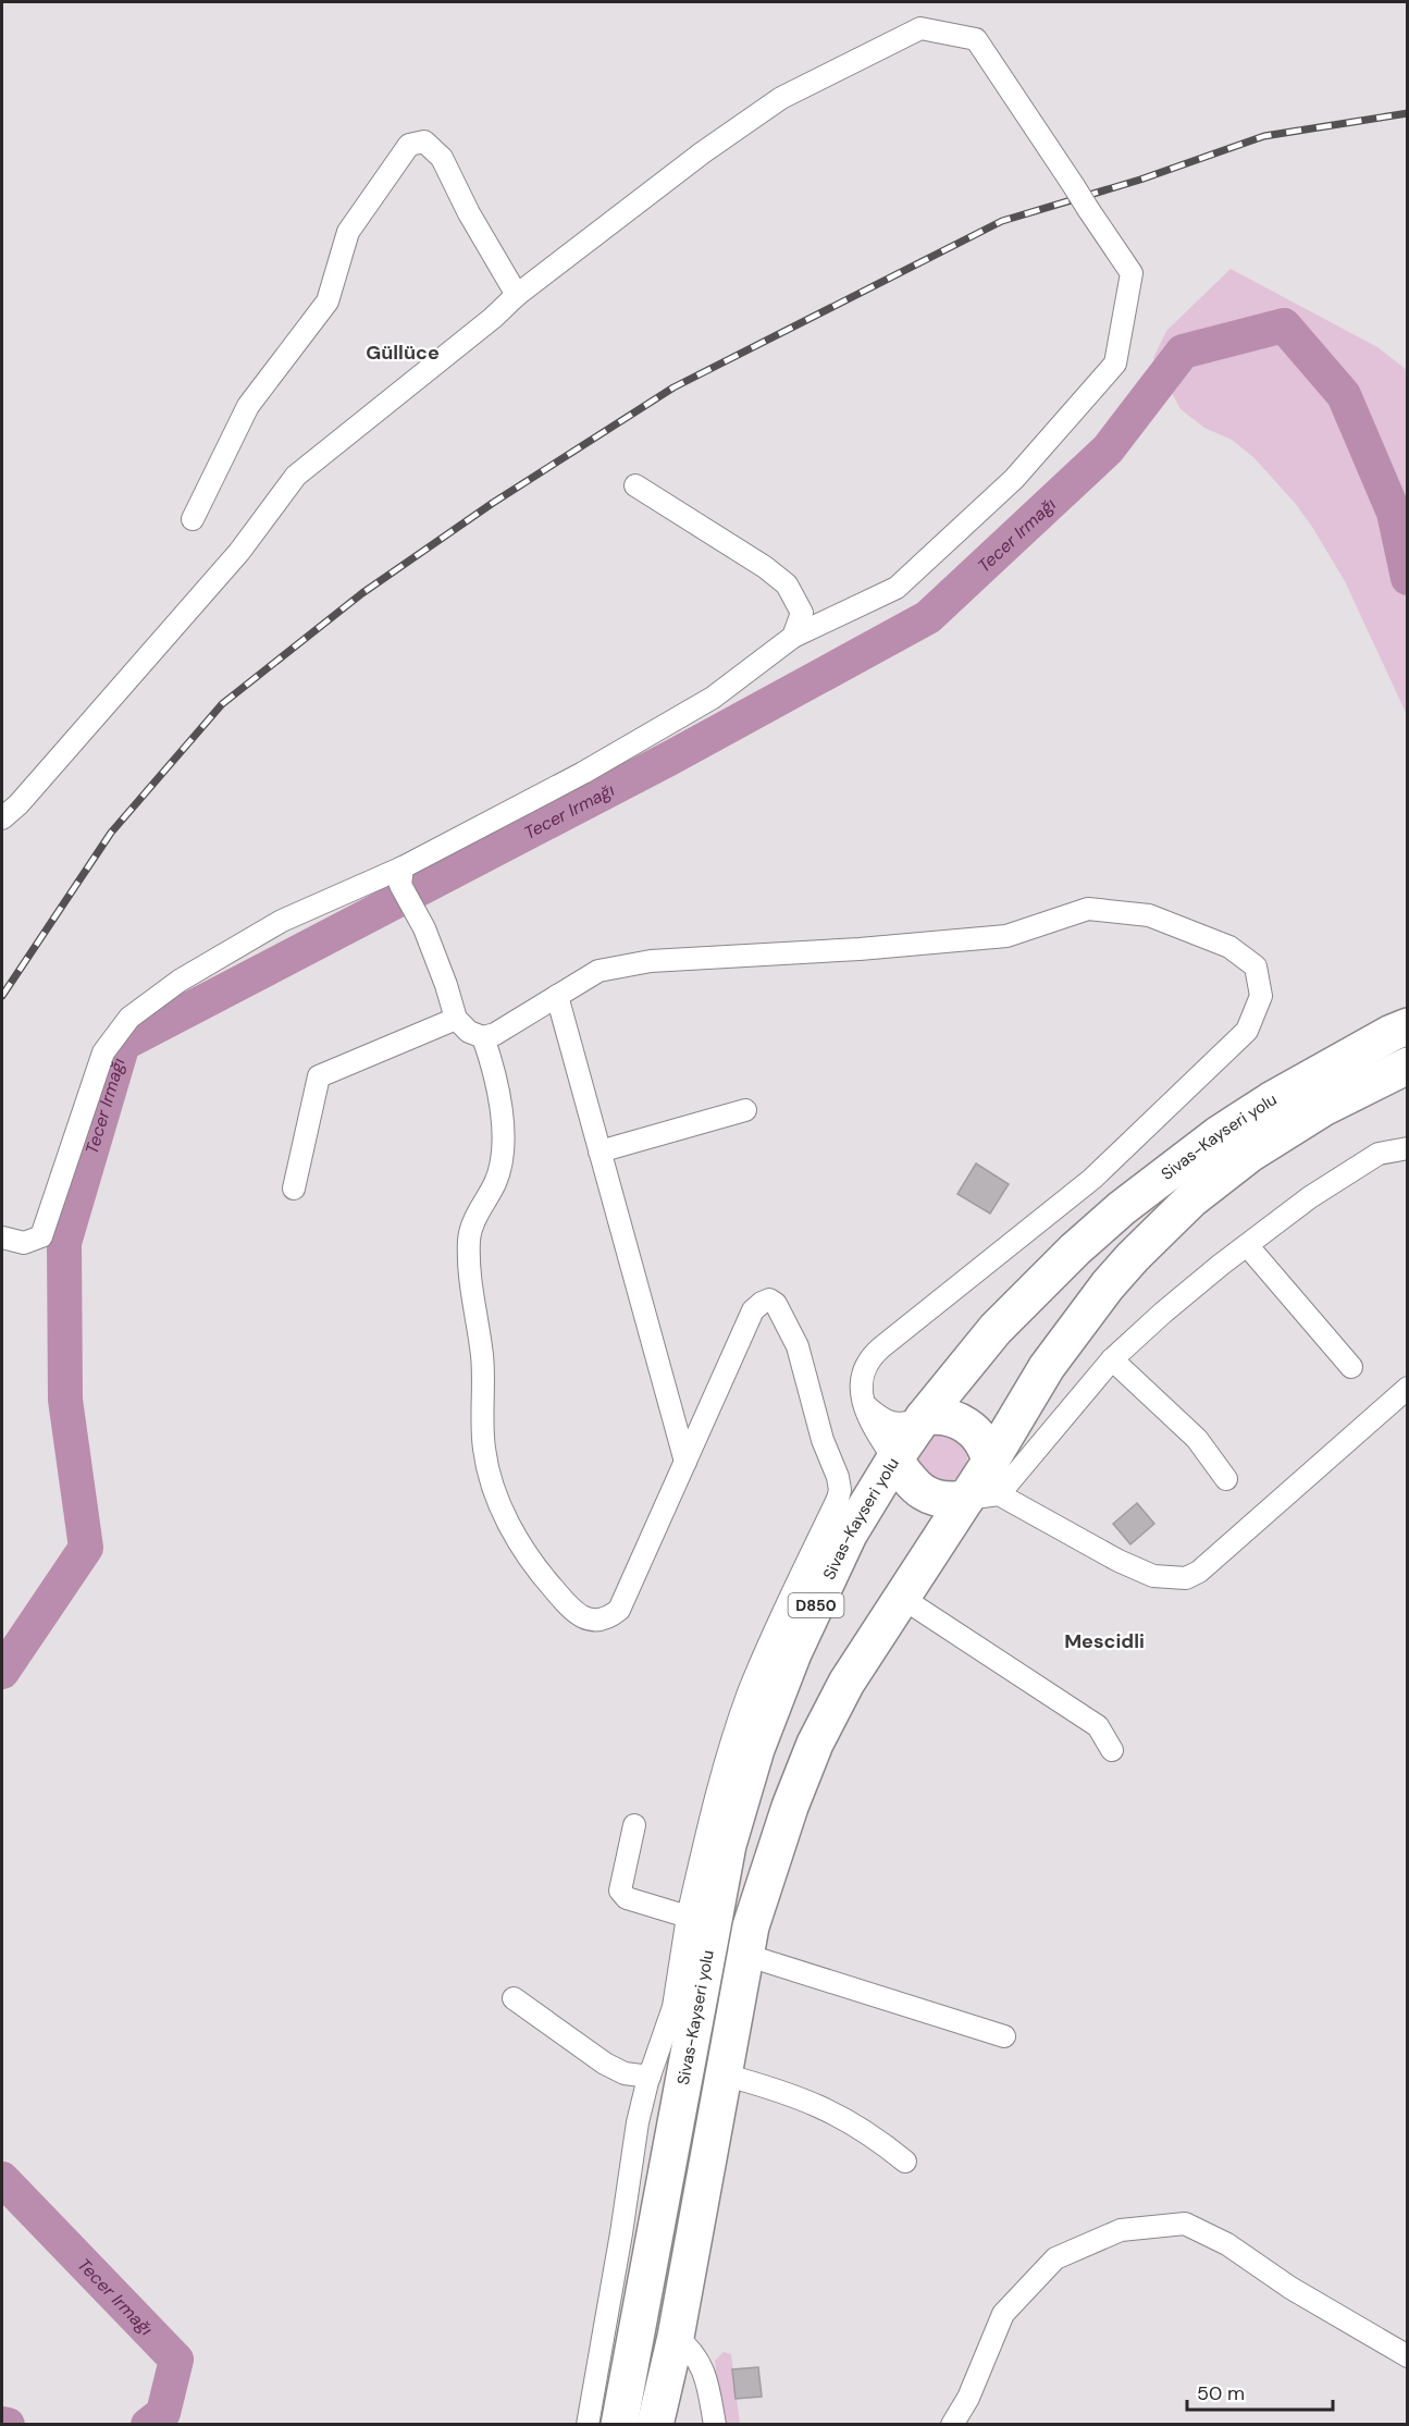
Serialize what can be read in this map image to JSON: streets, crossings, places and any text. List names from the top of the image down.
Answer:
{
  "streets": {
    "highway": ["Sivas-Kayseri yolu", "D850"]
  },
  "districts": ["Güllüce", "Mescidli"],
  "water": ["Tecer Irmağı"],
  "scale_bar": "50 m"
}
